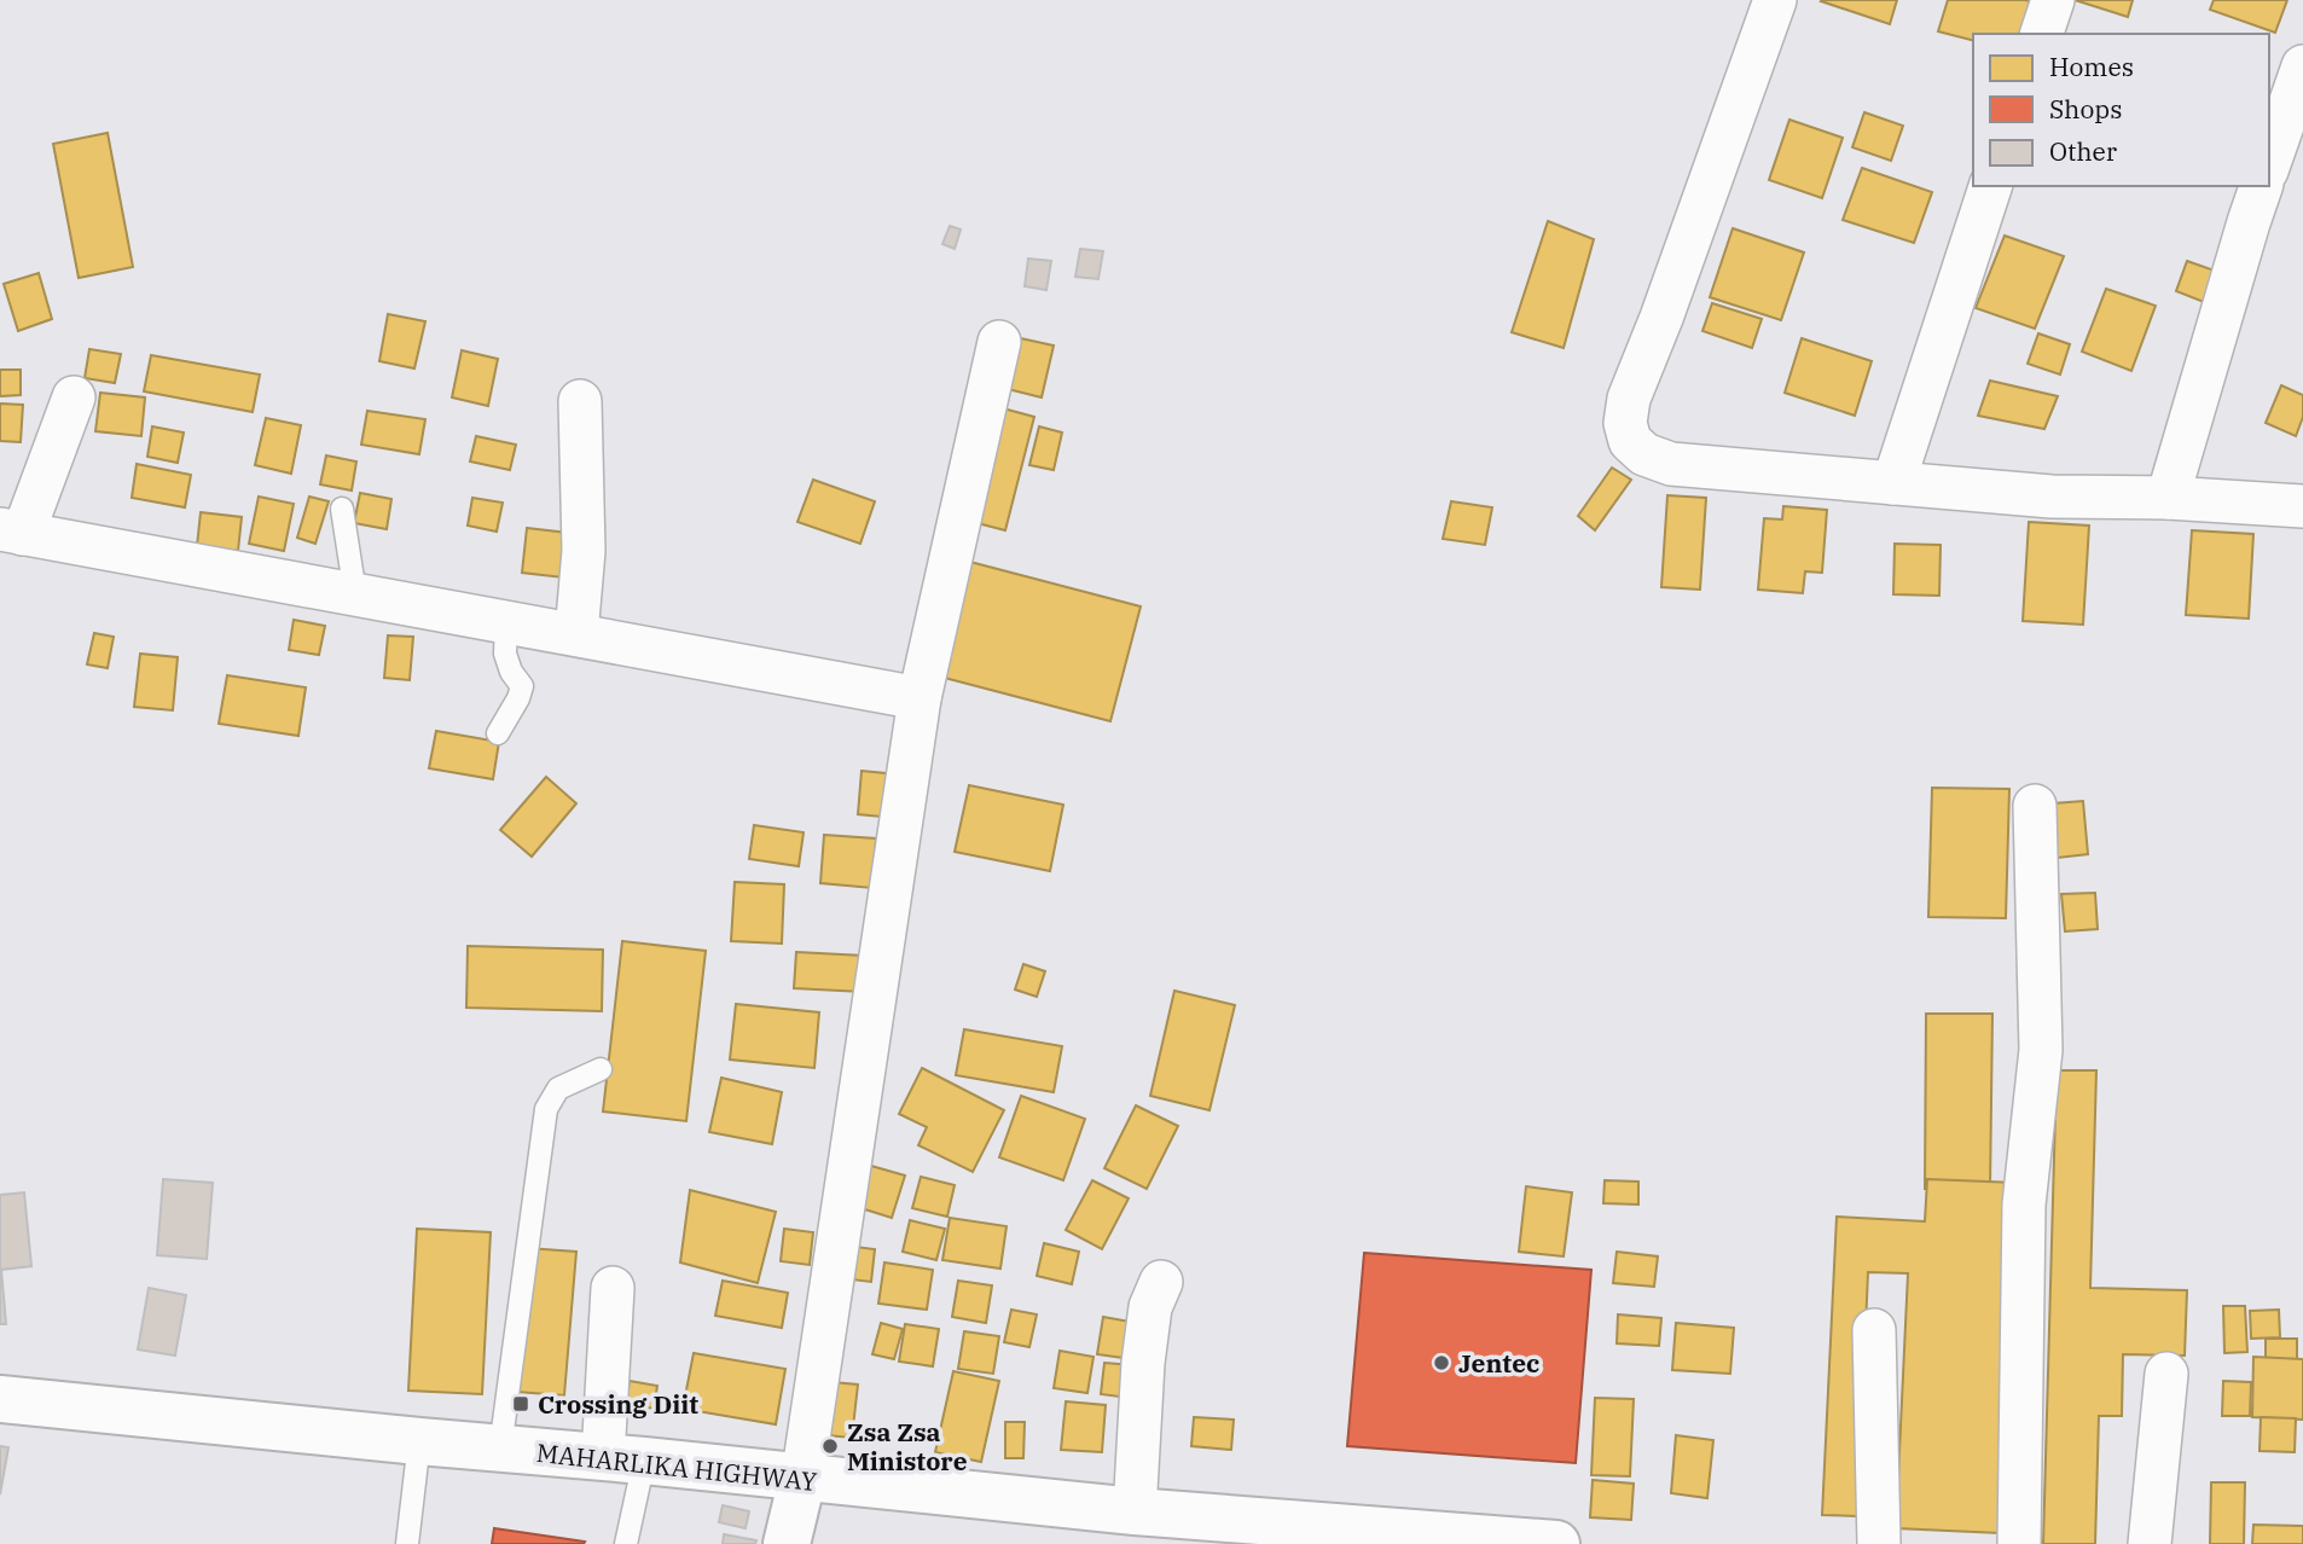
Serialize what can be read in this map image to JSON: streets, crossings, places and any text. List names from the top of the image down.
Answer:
{
  "streets": {
    "main road": ["MAHARLIKA HIGHWAY"]
  },
  "places": {
    "other": ["Jentec", "Zsa Zsa Ministore"],
    "transit": ["Crossing Diit"]
  },
  "legend": ["Homes", "Shops", "Other"]
}
